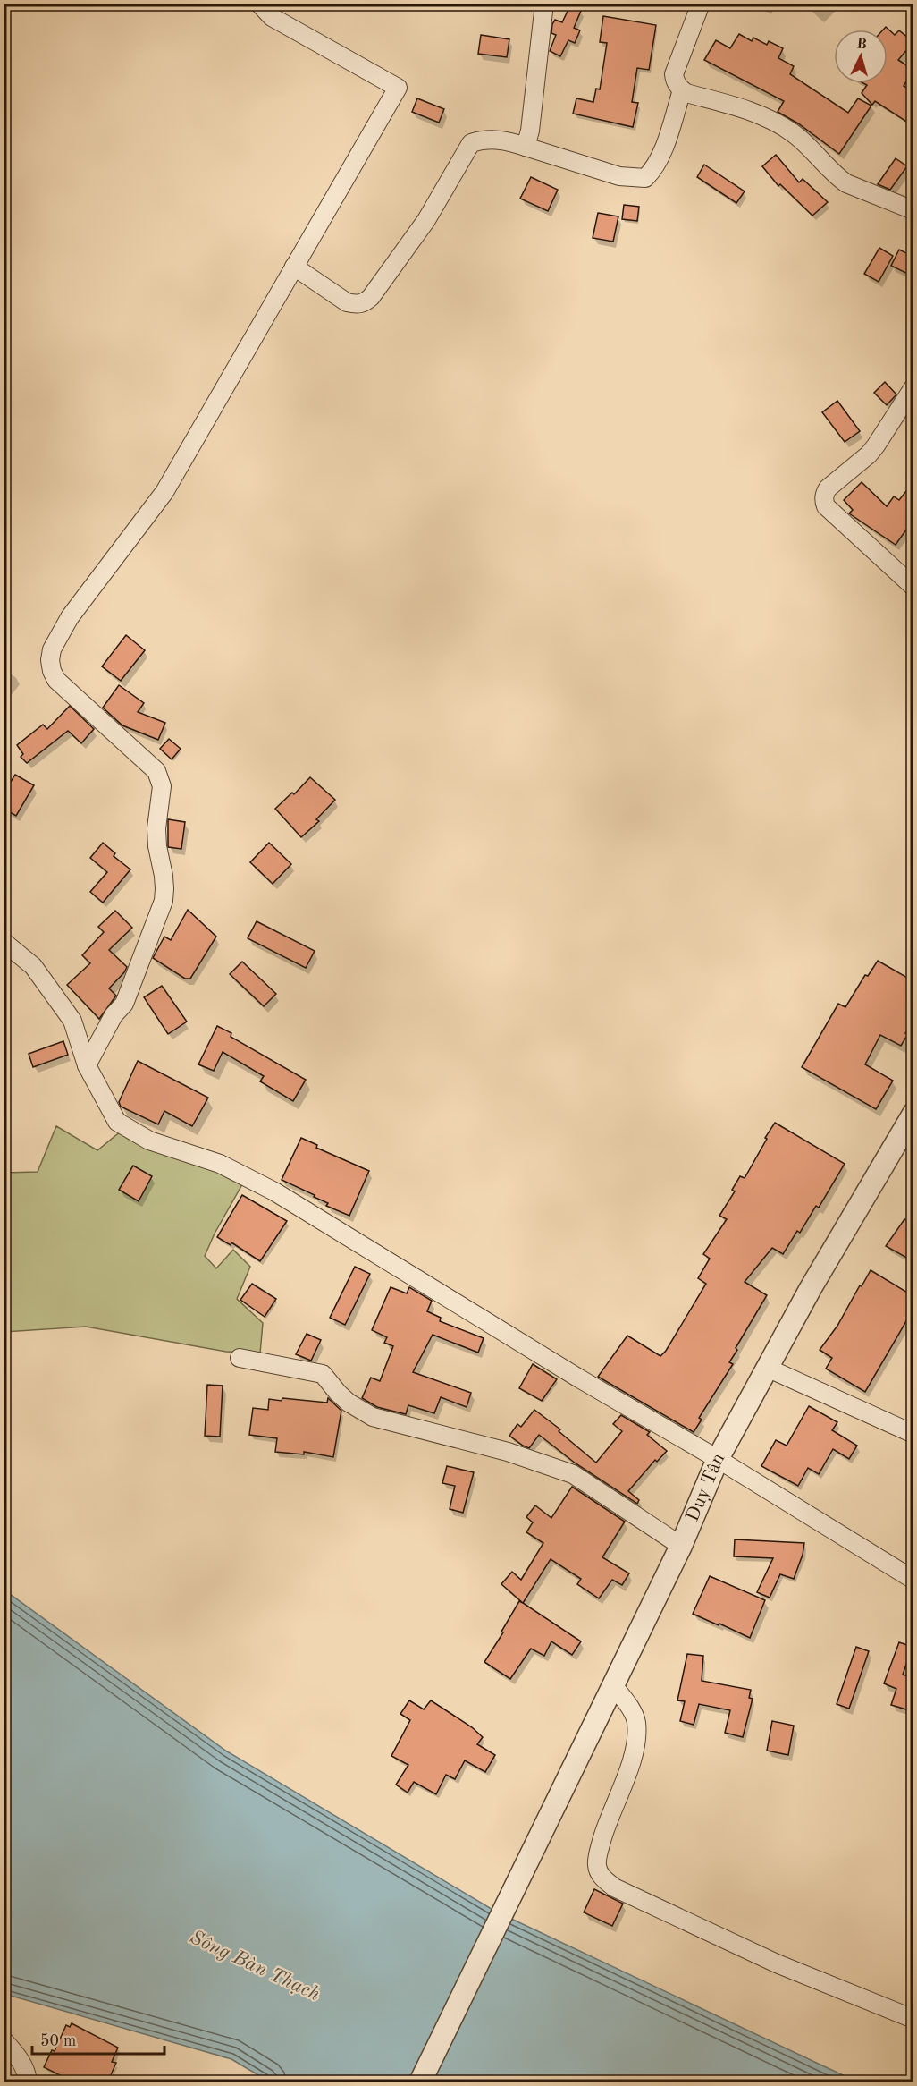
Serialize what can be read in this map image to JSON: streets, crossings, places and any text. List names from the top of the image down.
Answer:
{
  "streets": {
    "street": ["Duy Tân"]
  },
  "water": ["Sông Bàn Thạch"],
  "scale_bar": "50 m",
  "north": "top"
}
